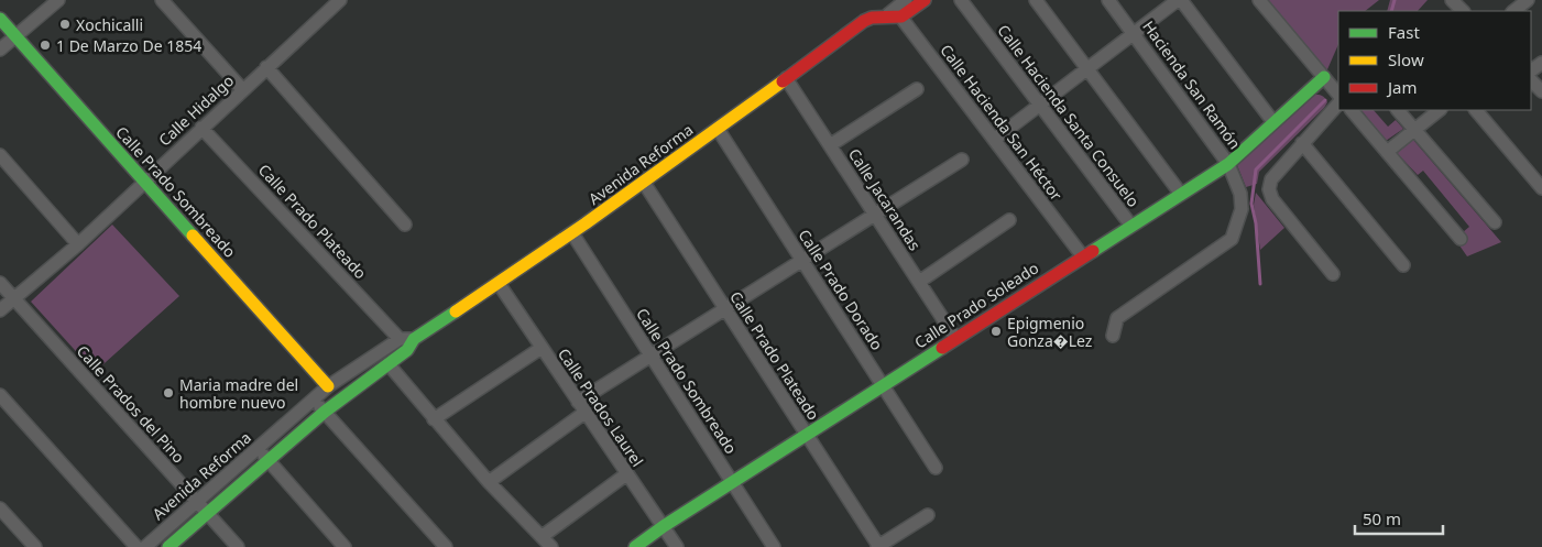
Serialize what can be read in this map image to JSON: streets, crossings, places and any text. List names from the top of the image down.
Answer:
{
  "streets": {
    "street": [
      "Hacienda San Ramón",
      "Calle Hidalgo",
      "Calle Hacienda Santa Consuelo",
      "Calle Hacienda San Héctor",
      "Avenida Reforma",
      "Calle Prado Sombreado",
      "Calle Jacarandas",
      "Calle Prado Plateado",
      "Calle Prado Dorado",
      "Calle Prado Soleado",
      "Calle Prados del Pino",
      "Calle Prados Laurel"
    ]
  },
  "crossings": [
    ["Hacienda San Ramón", "Calle Prado Soleado"],
    ["Calle Hidalgo", "Calle Prado Sombreado"],
    ["Calle Hidalgo", "Calle Prado Plateado"],
    ["Calle Hidalgo", "Calle Prados del Pino"],
    ["Calle Hacienda Santa Consuelo", "Calle Prado Soleado"],
    ["Calle Hacienda San Héctor", "Avenida Reforma"],
    ["Calle Hacienda San Héctor", "Calle Prado Soleado"],
    ["Avenida Reforma", "Calle Prado Sombreado"],
    ["Avenida Reforma", "Calle Jacarandas"],
    ["Avenida Reforma", "Calle Prado Plateado"],
    ["Avenida Reforma", "Calle Prado Dorado"],
    ["Avenida Reforma", "Calle Prados del Pino"],
    ["Avenida Reforma", "Calle Prados Laurel"],
    ["Calle Prado Sombreado", "Calle Prado Soleado"],
    ["Calle Jacarandas", "Calle Prado Soleado"],
    ["Calle Prado Plateado", "Calle Prado Soleado"],
    ["Calle Prado Dorado", "Calle Prado Soleado"],
    ["Calle Prado Soleado", "Calle Prados Laurel"]
  ],
  "places": [
    "Xochicalli",
    "1 De Marzo De 1854",
    "Epigmenio Gonza�Lez",
    "Maria madre del hombre nuevo"
  ],
  "legend": ["Fast", "Slow", "Jam"],
  "scale_bar": "50 m"
}
